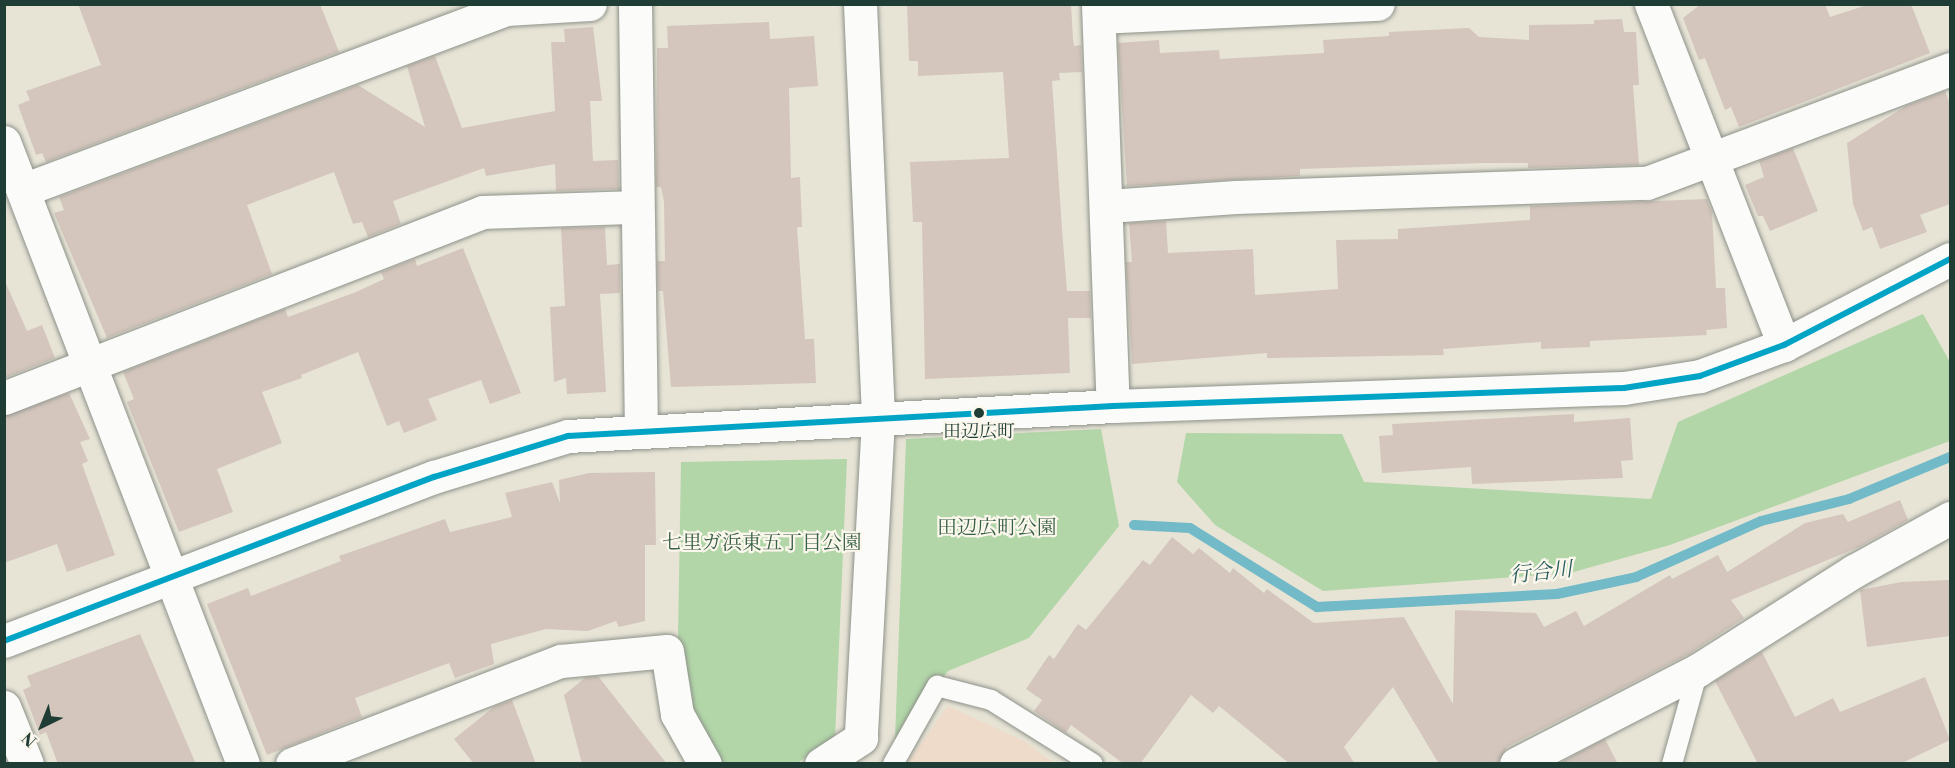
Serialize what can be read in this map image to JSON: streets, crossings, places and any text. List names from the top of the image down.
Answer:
{
  "water": ["行合川"],
  "parks": ["田辺広町公園", "七里ガ浜東五丁目公園"],
  "places": ["田辺広町"],
  "north": "bottom left"
}
